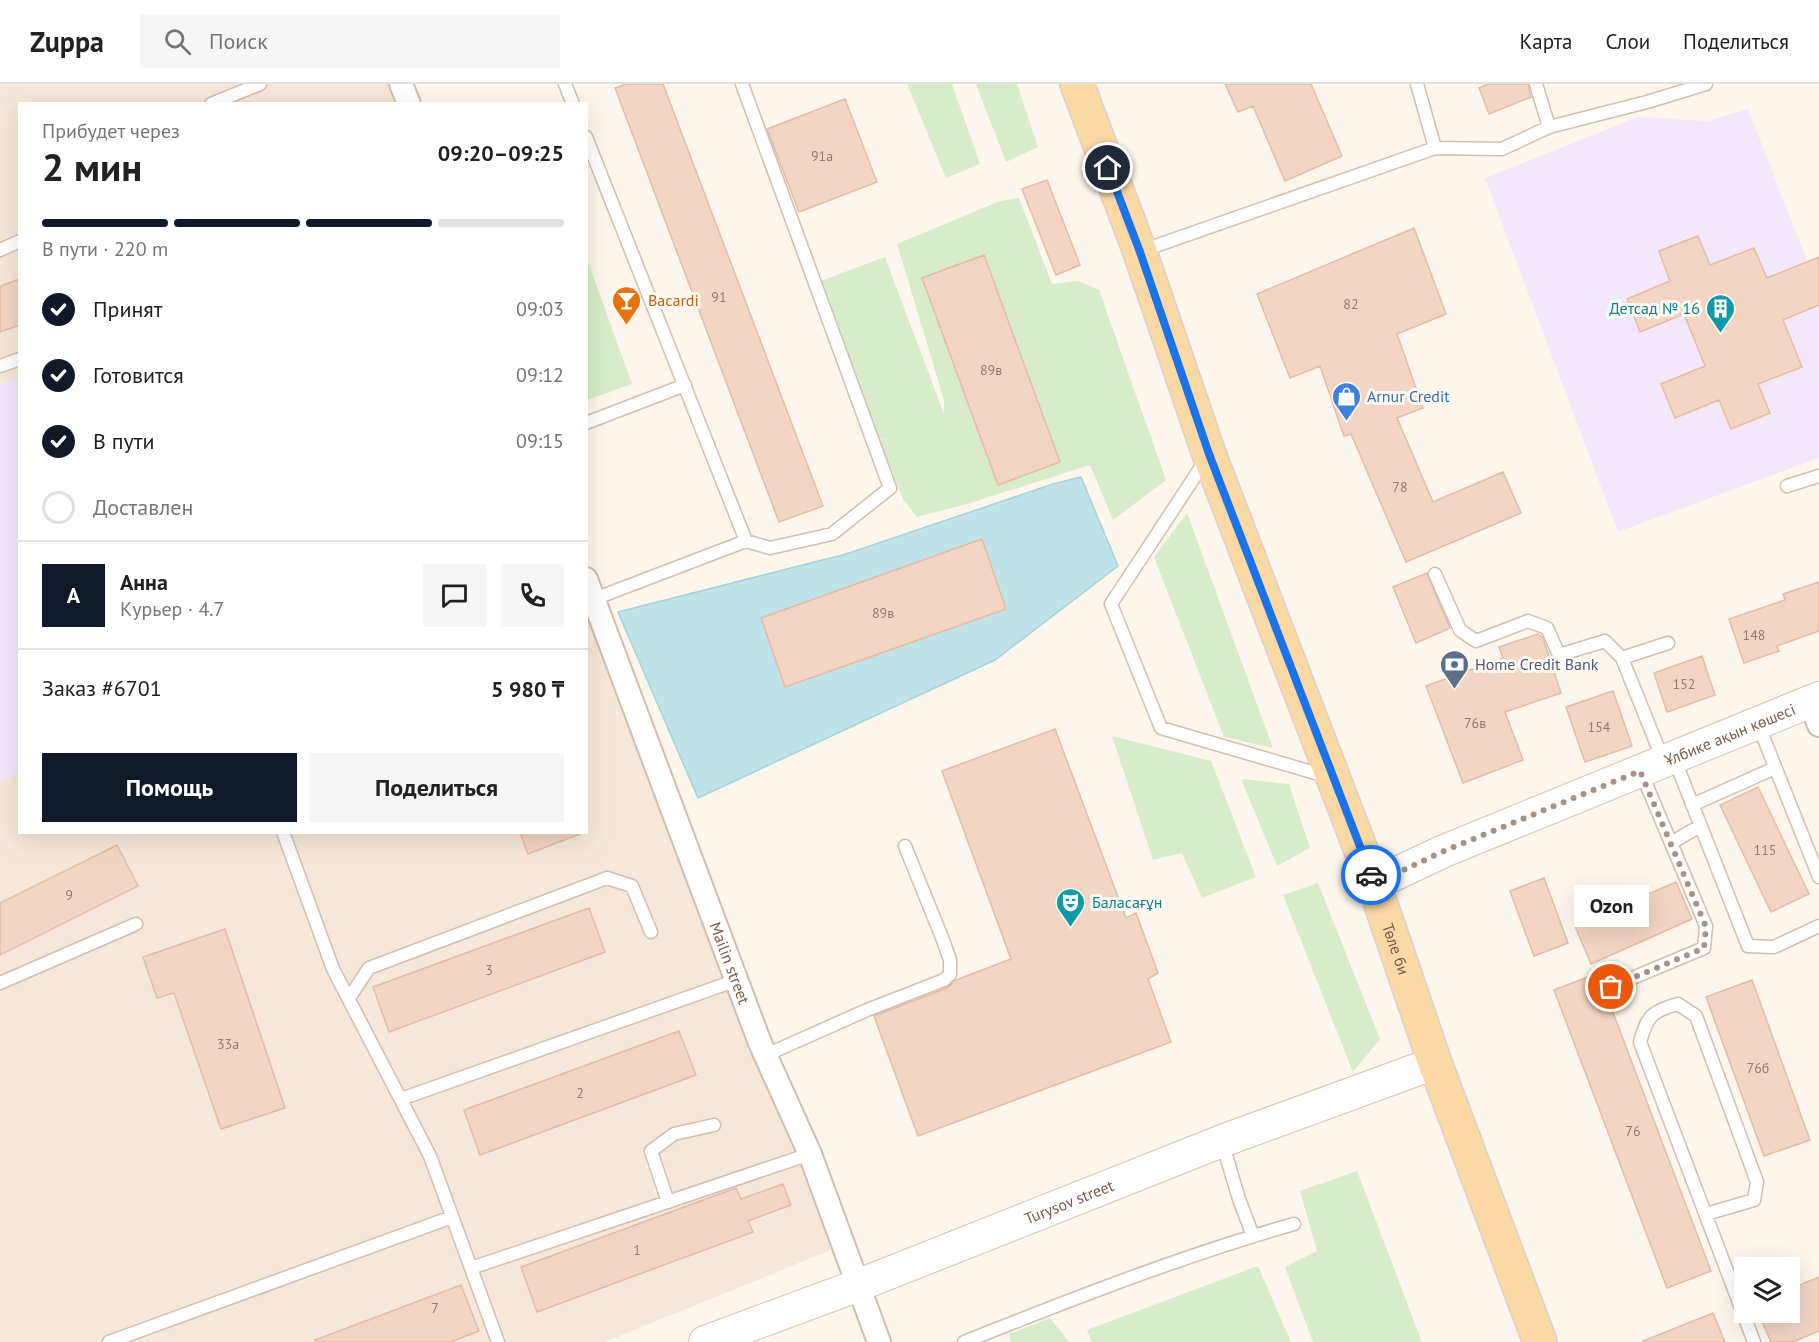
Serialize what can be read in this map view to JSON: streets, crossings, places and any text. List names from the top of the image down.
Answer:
{
  "streets": {
    "main road": ["Ұлбике ақын көшесі", "Төле би", "Turysov street"],
    "street": ["Mailin street"]
  },
  "crossings": [
    ["Ұлбике ақын көшесі", "Төле би"],
    ["Төле би", "Turysov street"],
    ["Mailin street", "Turysov street"]
  ],
  "places": {
    "bar": ["Bacardi"],
    "building": ["Детсад № 16"],
    "shop": ["Arnur Credit"],
    "bank": ["Home Credit Bank"],
    "theatre": ["Баласағұн"],
    "other": ["Ozon"]
  },
  "house_numbers": [
    "91а",
    "91",
    "82",
    "89в",
    "78",
    "89в",
    "148",
    "152",
    "76в",
    "154",
    "115",
    "9",
    "3",
    "33а",
    "76б",
    "2",
    "76",
    "1",
    "7"
  ],
  "page": {
    "header": "Zuppa",
    "search": "Поиск",
    "nav": ["Карта", "Слои", "Поделиться"],
    "heading": ["2 мин", "Прибудет через", "09:20–09:25"],
    "panel": [
      "Анна",
      "Курьер · 4.7",
      "Заказ #6701",
      "5 980 ₸"
    ],
    "bar": "В пути · 220 m",
    "list": [
      ["Принят", "09:03"],
      ["Готовится", "09:12"],
      ["В пути", "09:15"],
      "Доставлен"
    ],
    "round": "А",
    "buttons": ["Помощь", "Поделиться"],
    "bubble": "Ozon"
  }
}
